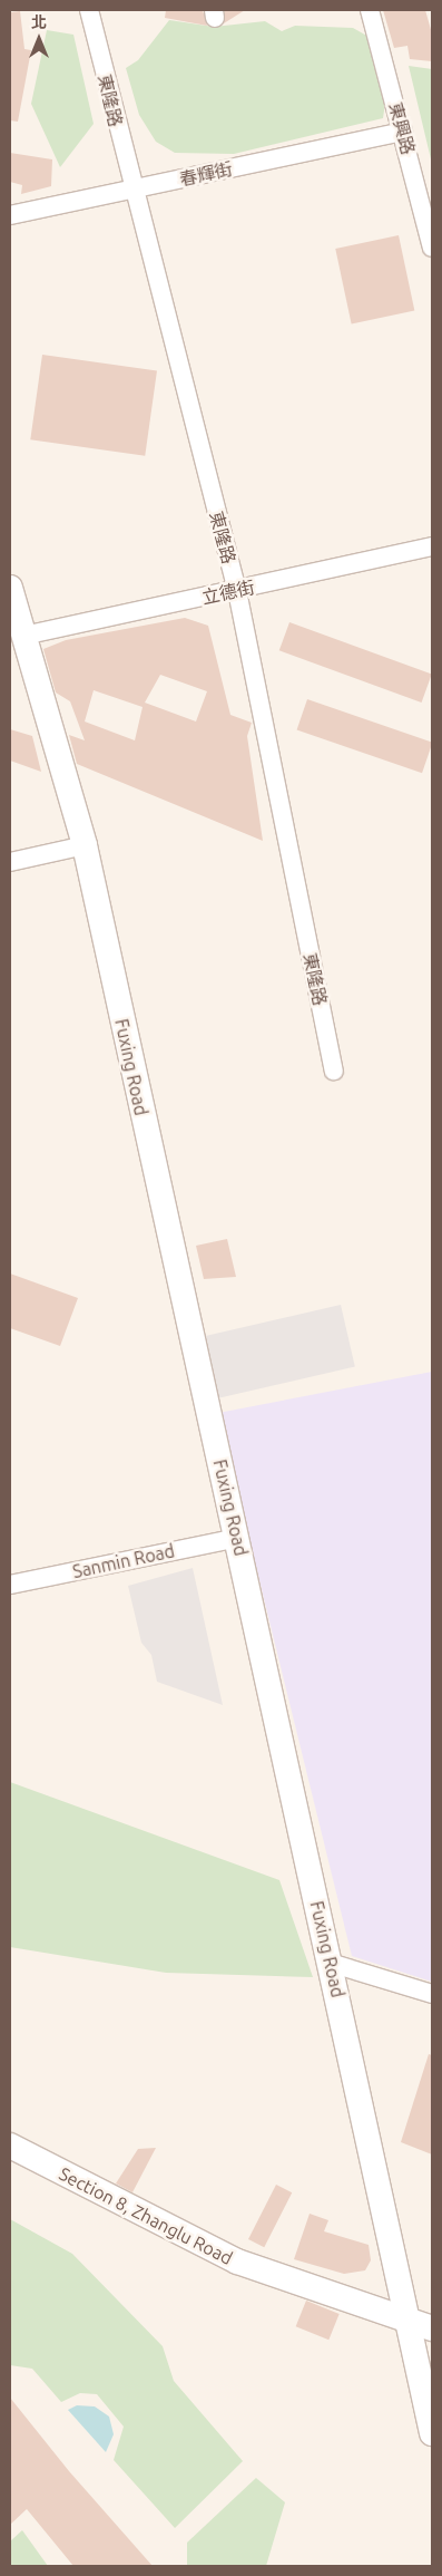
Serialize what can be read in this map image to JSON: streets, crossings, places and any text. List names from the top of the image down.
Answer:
{
  "streets": {
    "street": [
      "東隆路",
      "東興路",
      "春輝街",
      "立德街",
      "Fuxing Road",
      "Sanmin Road",
      "Section 8, Zhanglu Road"
    ]
  },
  "crossings": [
    ["東隆路", "春輝街"],
    ["東隆路", "立德街"],
    ["東興路", "春輝街"],
    ["立德街", "Fuxing Road"],
    ["Fuxing Road", "Sanmin Road"],
    ["Fuxing Road", "Section 8, Zhanglu Road"]
  ],
  "north": "top"
}
